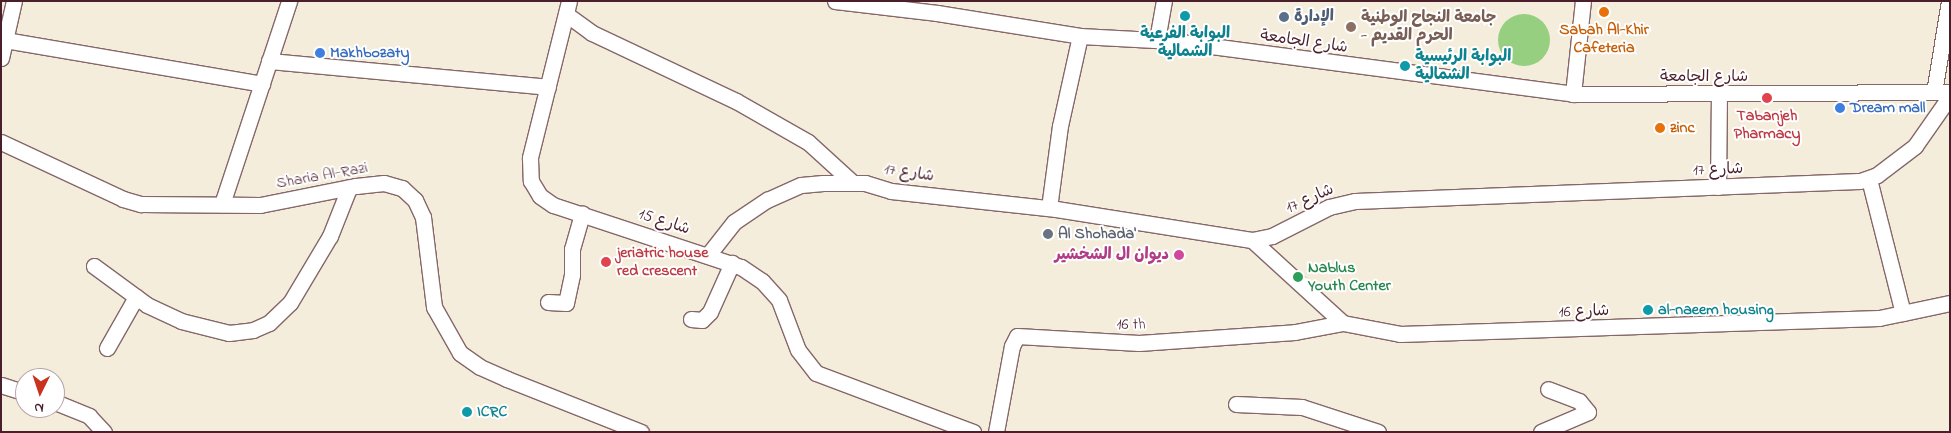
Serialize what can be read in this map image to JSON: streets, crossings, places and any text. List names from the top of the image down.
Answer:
{
  "streets": {
    "street": [
      "شارع الجامعة",
      "شارع 17",
      "Sharia Al-Razi",
      "شارع 15",
      "شارع 16",
      "16 th"
    ]
  },
  "crossings": [
    ["شارع 17", "شارع 15"],
    ["شارع 17", "شارع 16"],
    ["شارع 16", "16 th"]
  ],
  "places": [
    "Sabah Al-Khir Cafeteria",
    "البوابة الفرعية الشمالية",
    "الإدارة",
    "جامعة النجاح الوطنية - الحرم القديم",
    "Makhbozaty",
    "البوابة الرئيسية الشمالية",
    "Tabanjeh Pharmacy",
    "Dream mall",
    "zinc",
    "Al Shohada'",
    "ديوان ال الشخشير",
    "jeriatric house red crescent",
    "Nablus Youth Center",
    "al-naeem housing",
    "ICRC"
  ],
  "north": "bottom"
}
